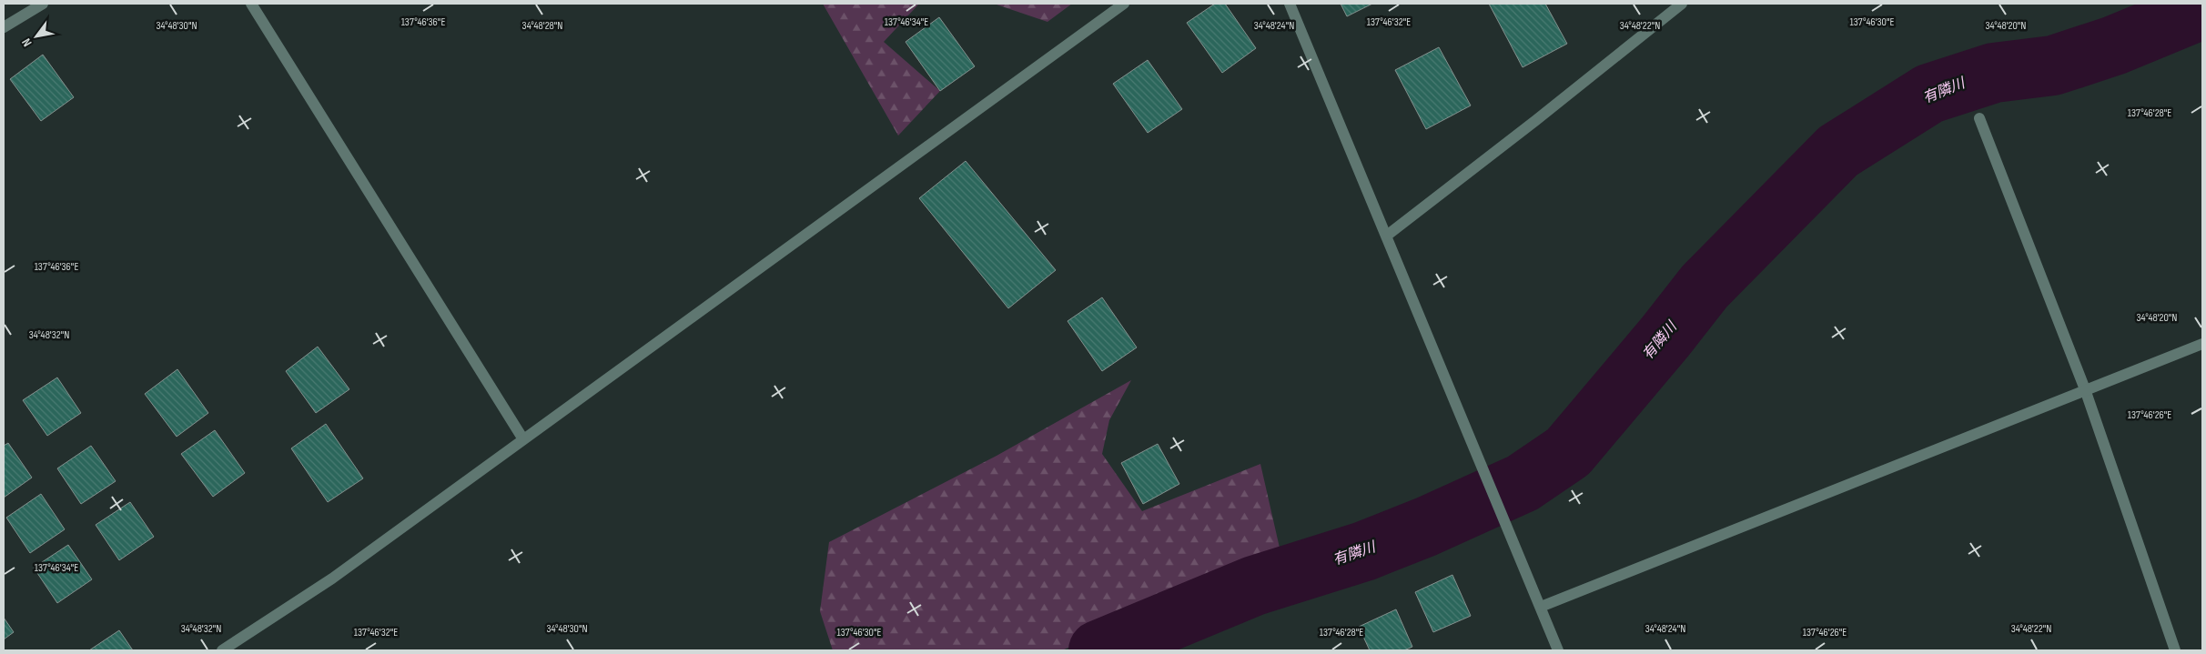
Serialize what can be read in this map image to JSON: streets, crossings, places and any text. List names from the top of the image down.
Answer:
{
  "water": ["有隣川"],
  "north": "bottom left",
  "coordinates": [
    "137°46'36\"E",
    "137°46'34\"E",
    "137°46'32\"E",
    "137°46'30\"E",
    "34°48'20\"N",
    "34°48'30\"N",
    "34°48'28\"N",
    "34°48'24\"N",
    "34°48'22\"N",
    "137°46'28\"E",
    "34°48'32\"N",
    "137°46'26\"E"
  ]
}
